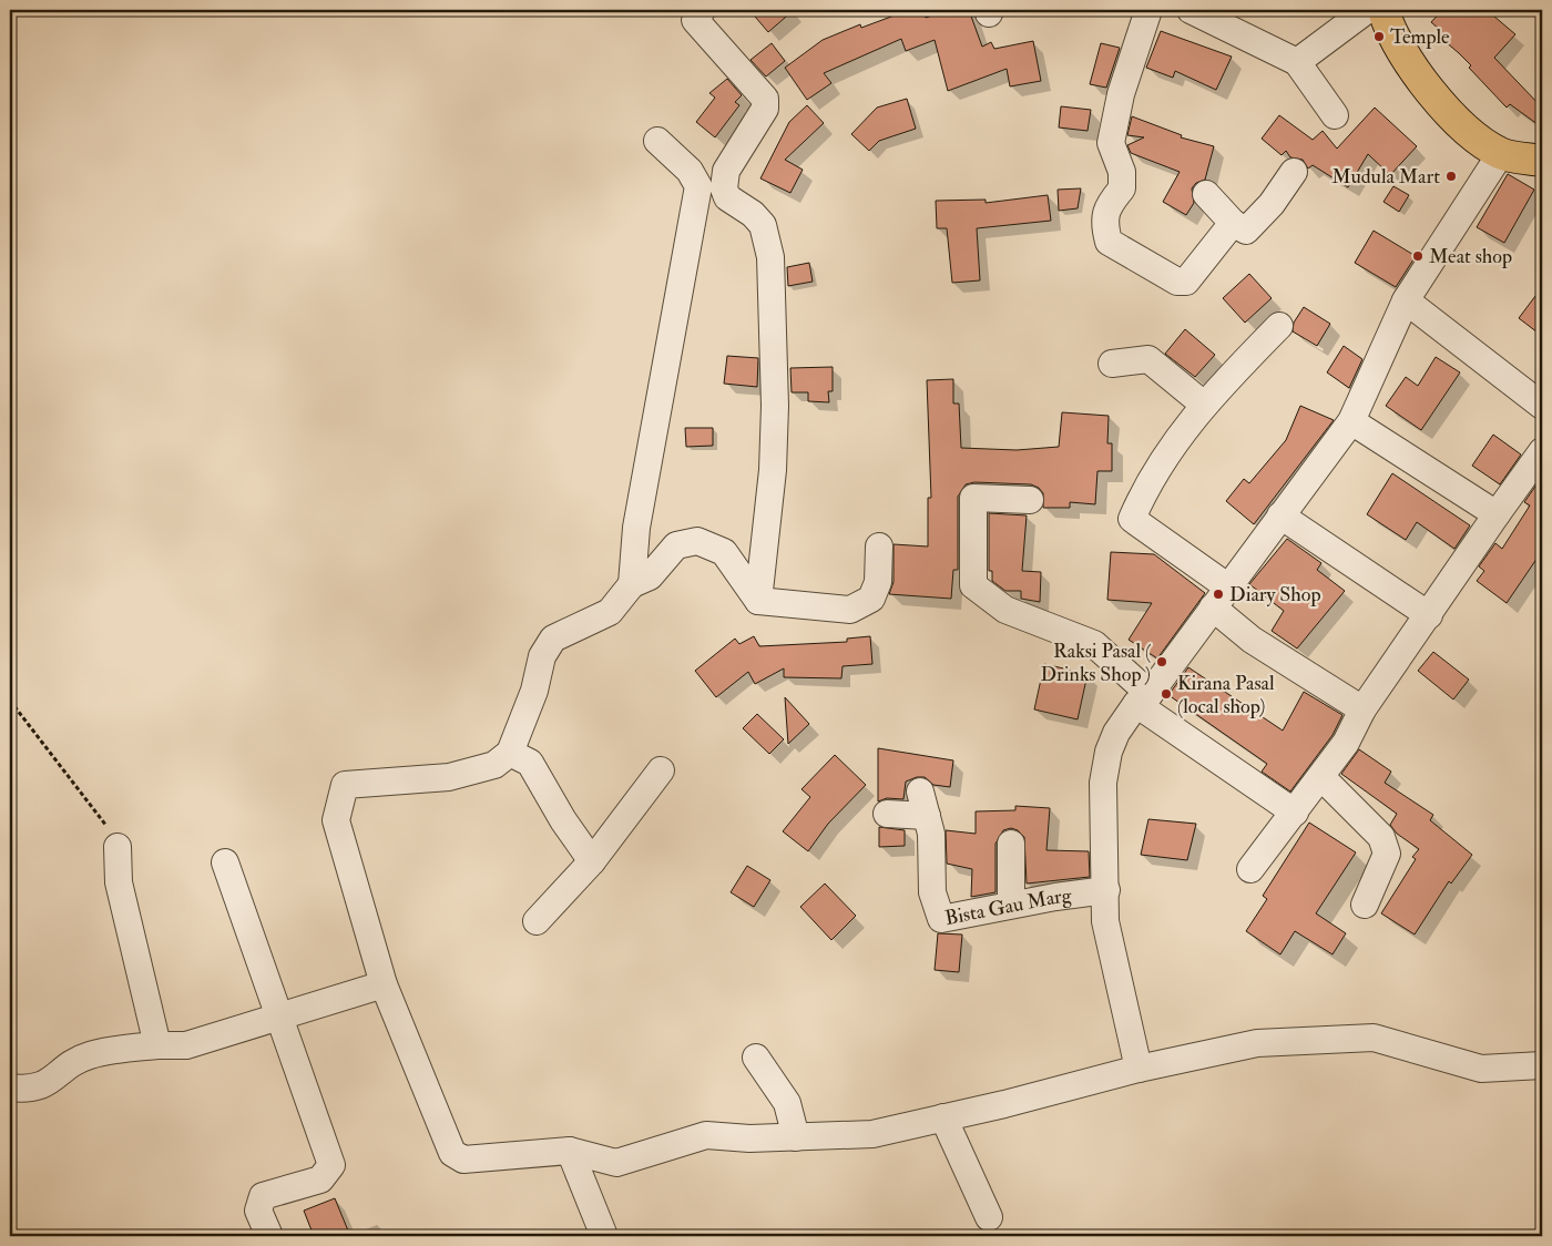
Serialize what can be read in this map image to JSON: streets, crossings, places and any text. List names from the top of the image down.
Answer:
{
  "streets": {
    "street": ["Bista Gau Marg"]
  },
  "places": [
    "Temple",
    "Mudula Mart",
    "Meat shop",
    "Diary Shop",
    "Raksi Pasal ( Drinks Shop )",
    "Kirana Pasal (local shop)"
  ]
}
